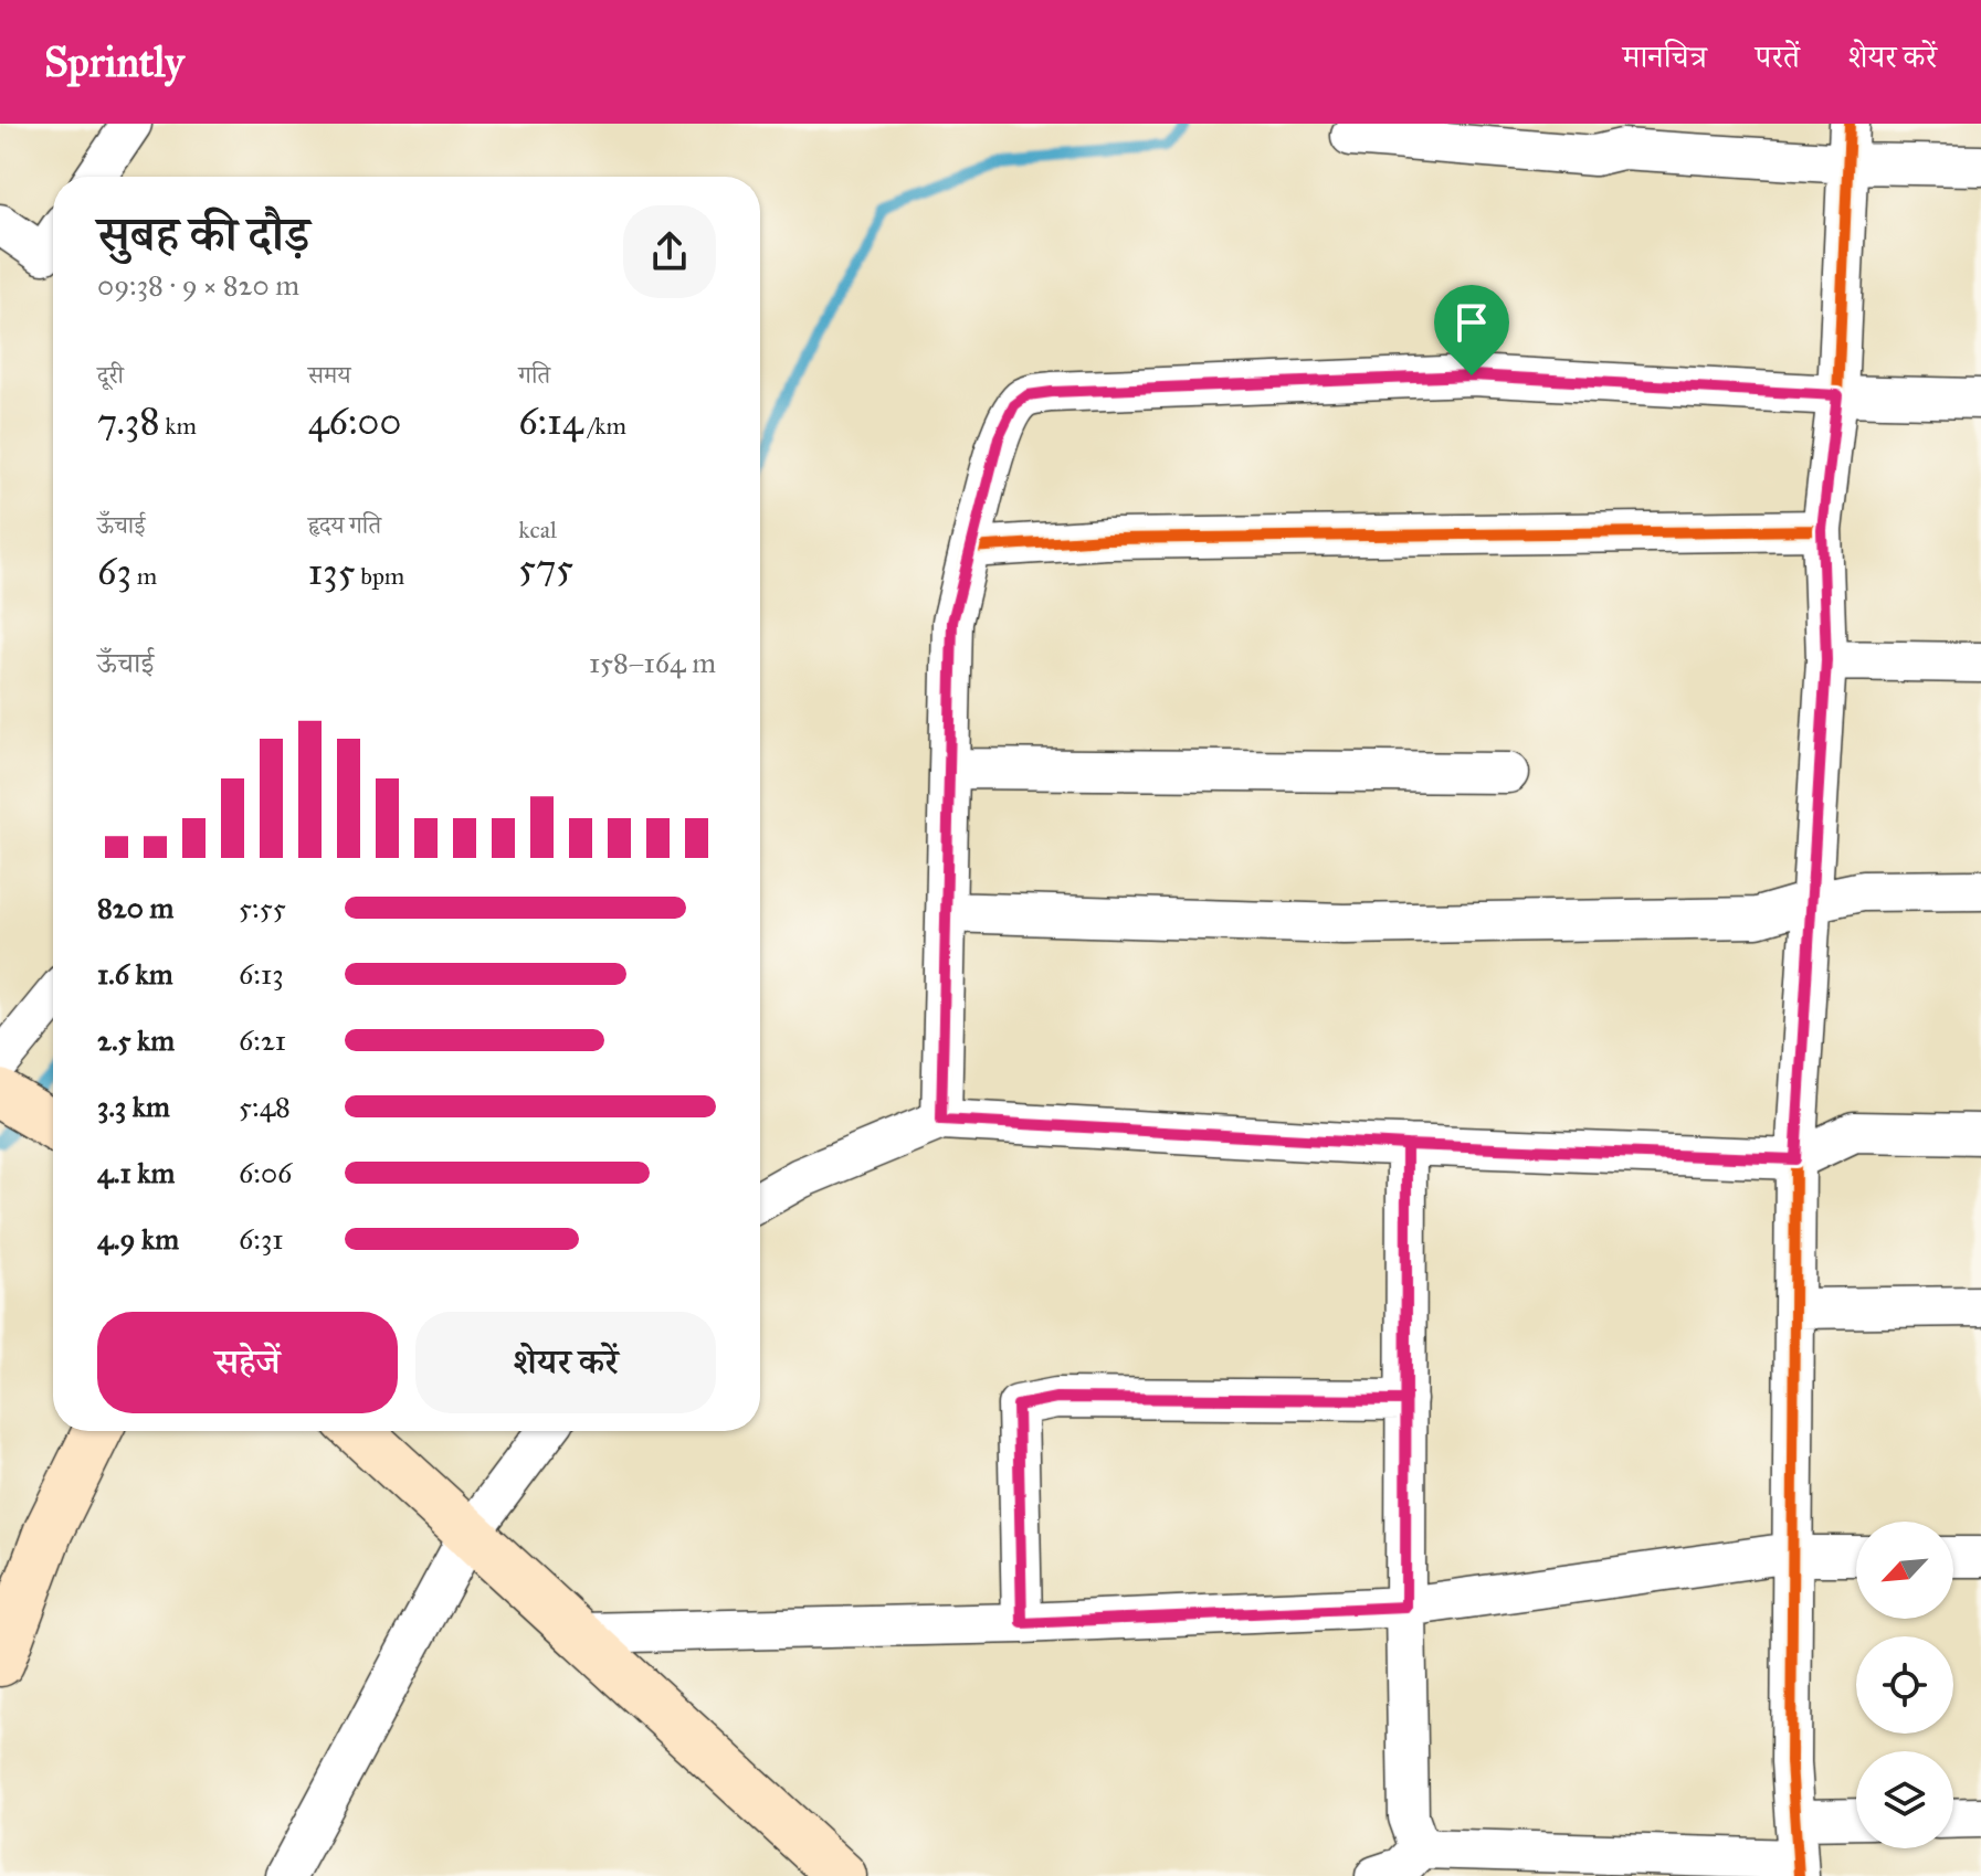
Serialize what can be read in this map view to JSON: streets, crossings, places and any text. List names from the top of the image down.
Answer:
{
  "north": "bottom left",
  "page": {
    "header": "Sprintly",
    "nav": ["मानचित्र", "परतें", "शेयर करें"],
    "heading": ["सुबह की दौड़", "09:38 · 9 × 820 m"],
    "stats": [
      ["दूरी", "7.38 km"],
      ["समय", "46:00"],
      ["गति", "6:14 /km"],
      ["ऊँचाई", "63 m"],
      ["हृदय गति", "135 bpm"],
      ["kcal", "575"]
    ],
    "chart": ["ऊँचाई", "158–164 m"],
    "list": [
      {
        "name": "820 m",
        "note": "5:55"
      },
      {
        "name": "1.6 km",
        "note": "6:13"
      },
      {
        "name": "2.5 km",
        "note": "6:21"
      },
      {
        "name": "3.3 km",
        "note": "5:48"
      },
      {
        "name": "4.1 km",
        "note": "6:06"
      },
      {
        "name": "4.9 km",
        "note": "6:31"
      }
    ],
    "buttons": ["सहेजें", "शेयर करें"]
  }
}
